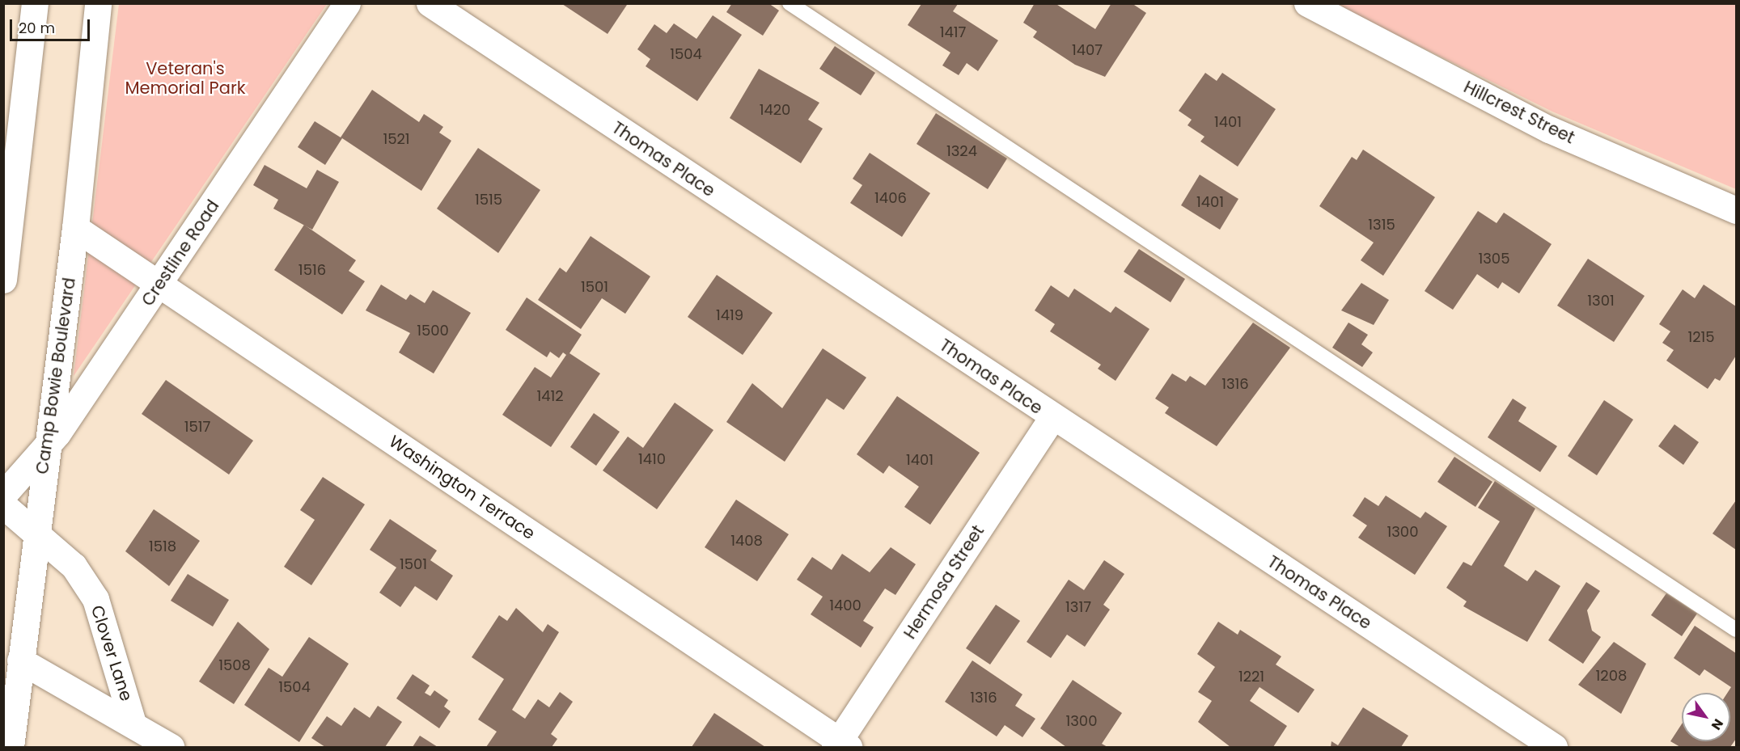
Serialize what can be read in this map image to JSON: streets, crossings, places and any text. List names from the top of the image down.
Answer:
{
  "streets": {
    "street": [
      "Hillcrest Street",
      "Thomas Place",
      "Crestline Road",
      "Camp Bowie Boulevard",
      "Washington Terrace",
      "Hermosa Street",
      "Clover Lane"
    ]
  },
  "crossings": [
    ["Thomas Place", "Hermosa Street"],
    ["Crestline Road", "Camp Bowie Boulevard"],
    ["Crestline Road", "Washington Terrace"],
    ["Camp Bowie Boulevard", "Washington Terrace"],
    ["Camp Bowie Boulevard", "Clover Lane"],
    ["Washington Terrace", "Hermosa Street"]
  ],
  "parks": ["Veteran's Memorial Park"],
  "house_numbers": [
    "1417",
    "1407",
    "1504",
    "1420",
    "1401",
    "1521",
    "1324",
    "1406",
    "1515",
    "1401",
    "1315",
    "1305",
    "1516",
    "1501",
    "1301",
    "1419",
    "1500",
    "1215",
    "1316",
    "1412",
    "1517",
    "1410",
    "1401",
    "1300",
    "1408",
    "1518",
    "1501",
    "1400",
    "1317",
    "1508",
    "1208",
    "1221",
    "1504",
    "1316",
    "1300"
  ],
  "scale_bar": "20 m",
  "north": "bottom right"
}
